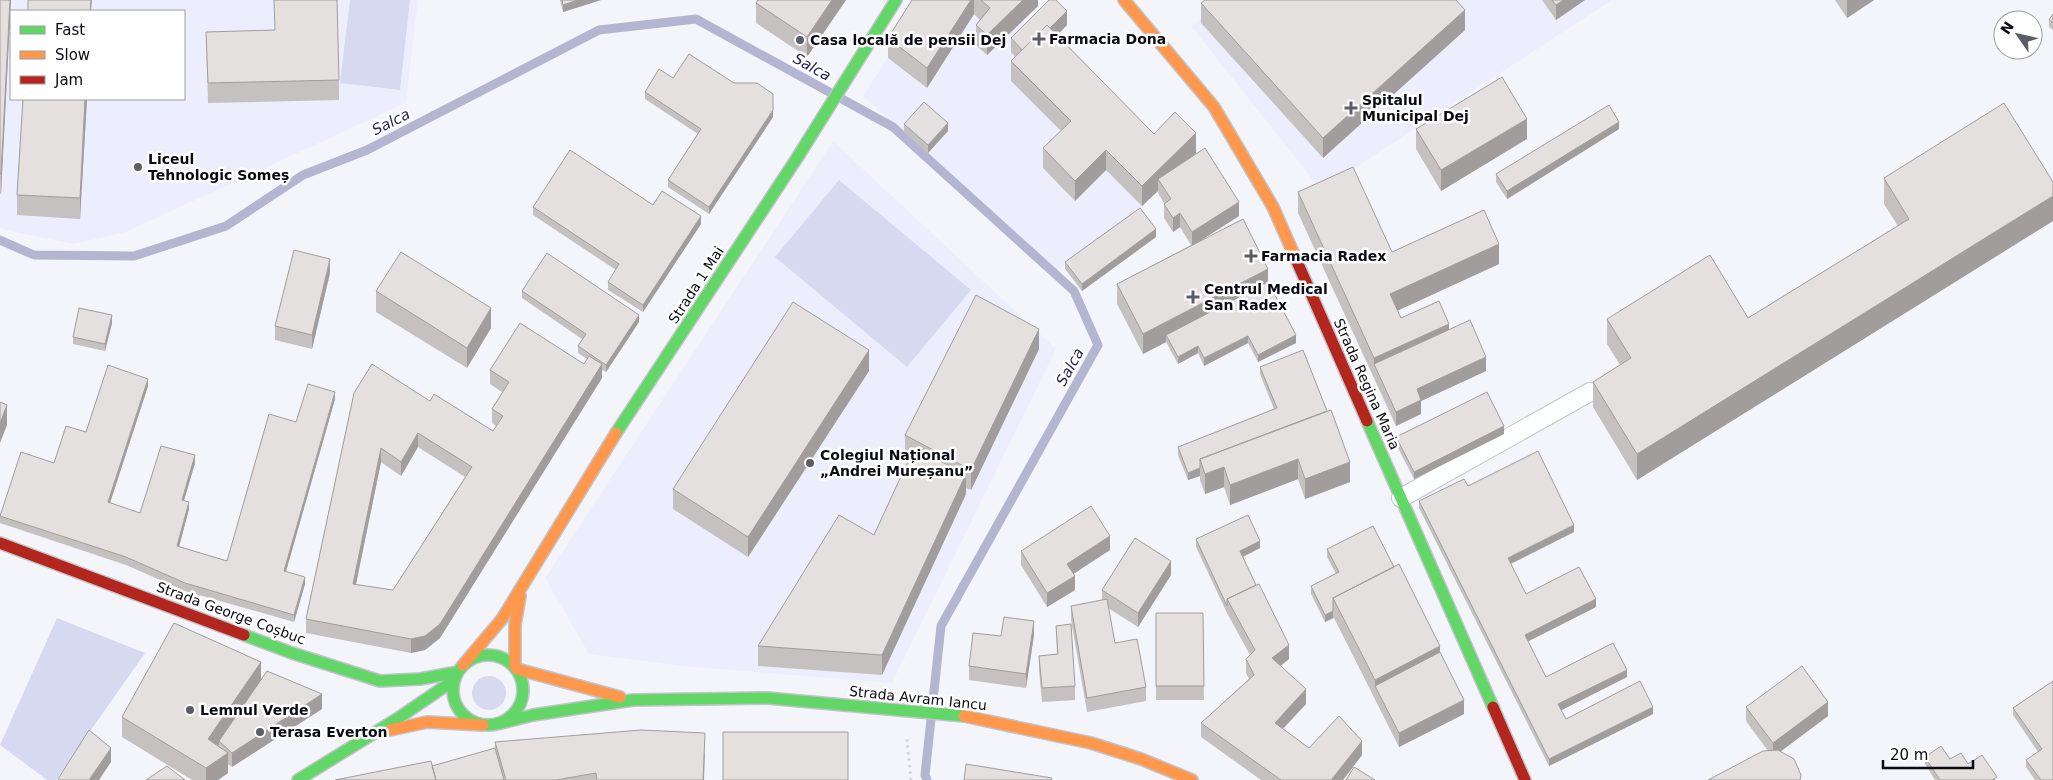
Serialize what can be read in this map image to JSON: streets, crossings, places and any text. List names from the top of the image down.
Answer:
{
  "streets": {
    "main road": [
      "Strada 1 Mai",
      "Strada Regina Maria",
      "Strada George Coșbuc",
      "Strada Avram Iancu"
    ]
  },
  "crossings": [
    ["Strada 1 Mai", "Strada George Coșbuc"],
    ["Strada 1 Mai", "Strada Avram Iancu"],
    ["Strada George Coșbuc", "Strada Avram Iancu"]
  ],
  "water": ["Salca"],
  "places": {
    "health": [
      "Farmacia Dona",
      "Spitalul Municipal Dej",
      "Farmacia Radex",
      "Centrul Medical San Radex"
    ],
    "other": [
      "Casa locală de pensii Dej",
      "Liceul Tehnologic Someș",
      "Colegiul Național „Andrei Mureșanu”",
      "Lemnul Verde",
      "Terasa Everton"
    ]
  },
  "legend": ["Fast", "Slow", "Jam"],
  "scale_bar": "20 m",
  "north": "top left"
}
